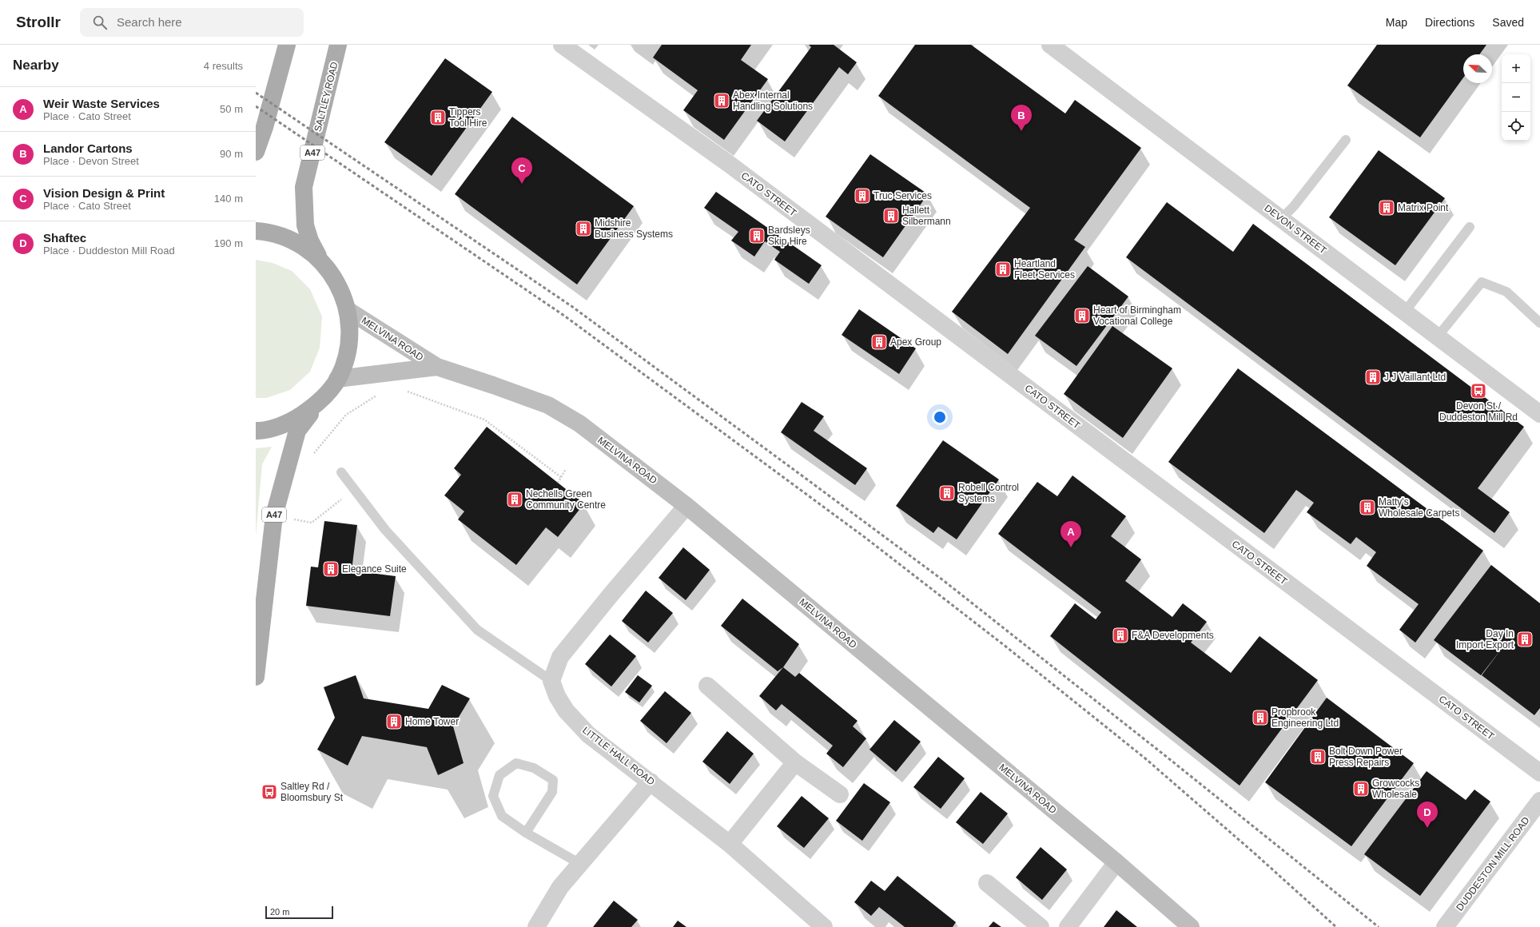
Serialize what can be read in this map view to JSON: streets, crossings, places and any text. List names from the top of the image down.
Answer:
{
  "streets": {
    "main road": ["SALTLEY ROAD", "A47", "MELVINA ROAD"],
    "street": [
      "CATO STREET",
      "DEVON STREET",
      "LITTLE HALL ROAD",
      "DUDDESTON MILL ROAD"
    ]
  },
  "crossings": [
    ["SALTLEY ROAD", "A47"],
    ["A47", "MELVINA ROAD"]
  ],
  "places": {
    "building": [
      "Abex Internal Handling Solutions",
      "Tippers Tool Hire",
      "Truc Services",
      "Matrix Point",
      "Hallett Silbermann",
      "Midshire Business Systems",
      "Bardsleys Skip Hire",
      "Heartland Fleet Services",
      "Heart of Birmingham Vocational College",
      "Apex Group",
      "J J Vaillant Ltd",
      "Robell Control Systems",
      "Nechells Green Community Centre",
      "Matty's Wholesale Carpets",
      "Elegance Suite",
      "F&A Developments",
      "Day In Import Export",
      "Propbrook Engineering Ltd",
      "Home Tower",
      "Bolt Down Power Press Repairs",
      "Growcocks Wholesale"
    ],
    "bus stop": ["Devon St / Duddeston Mill Rd", "Saltley Rd / Bloomsbury St"]
  },
  "scale_bar": "20 m",
  "north": "top left",
  "page": {
    "header": "Strollr",
    "search": "Search here",
    "nav": ["Map", "Directions", "Saved"],
    "heading": ["Nearby", "4 results"],
    "map_buttons": ["+", "−"],
    "list": [
      {
        "mark": "A",
        "name": "Weir Waste Services",
        "note": "Place · Cato Street",
        "value": "50 m"
      },
      {
        "mark": "B",
        "name": "Landor Cartons",
        "note": "Place · Devon Street",
        "value": "90 m"
      },
      {
        "mark": "C",
        "name": "Vision Design & Print",
        "note": "Place · Cato Street",
        "value": "140 m"
      },
      {
        "mark": "D",
        "name": "Shaftec",
        "note": "Place · Duddeston Mill Road",
        "value": "190 m"
      }
    ],
    "pins": [
      "B",
      "C",
      "A",
      "D"
    ],
    "scale": "20 m"
  }
}
